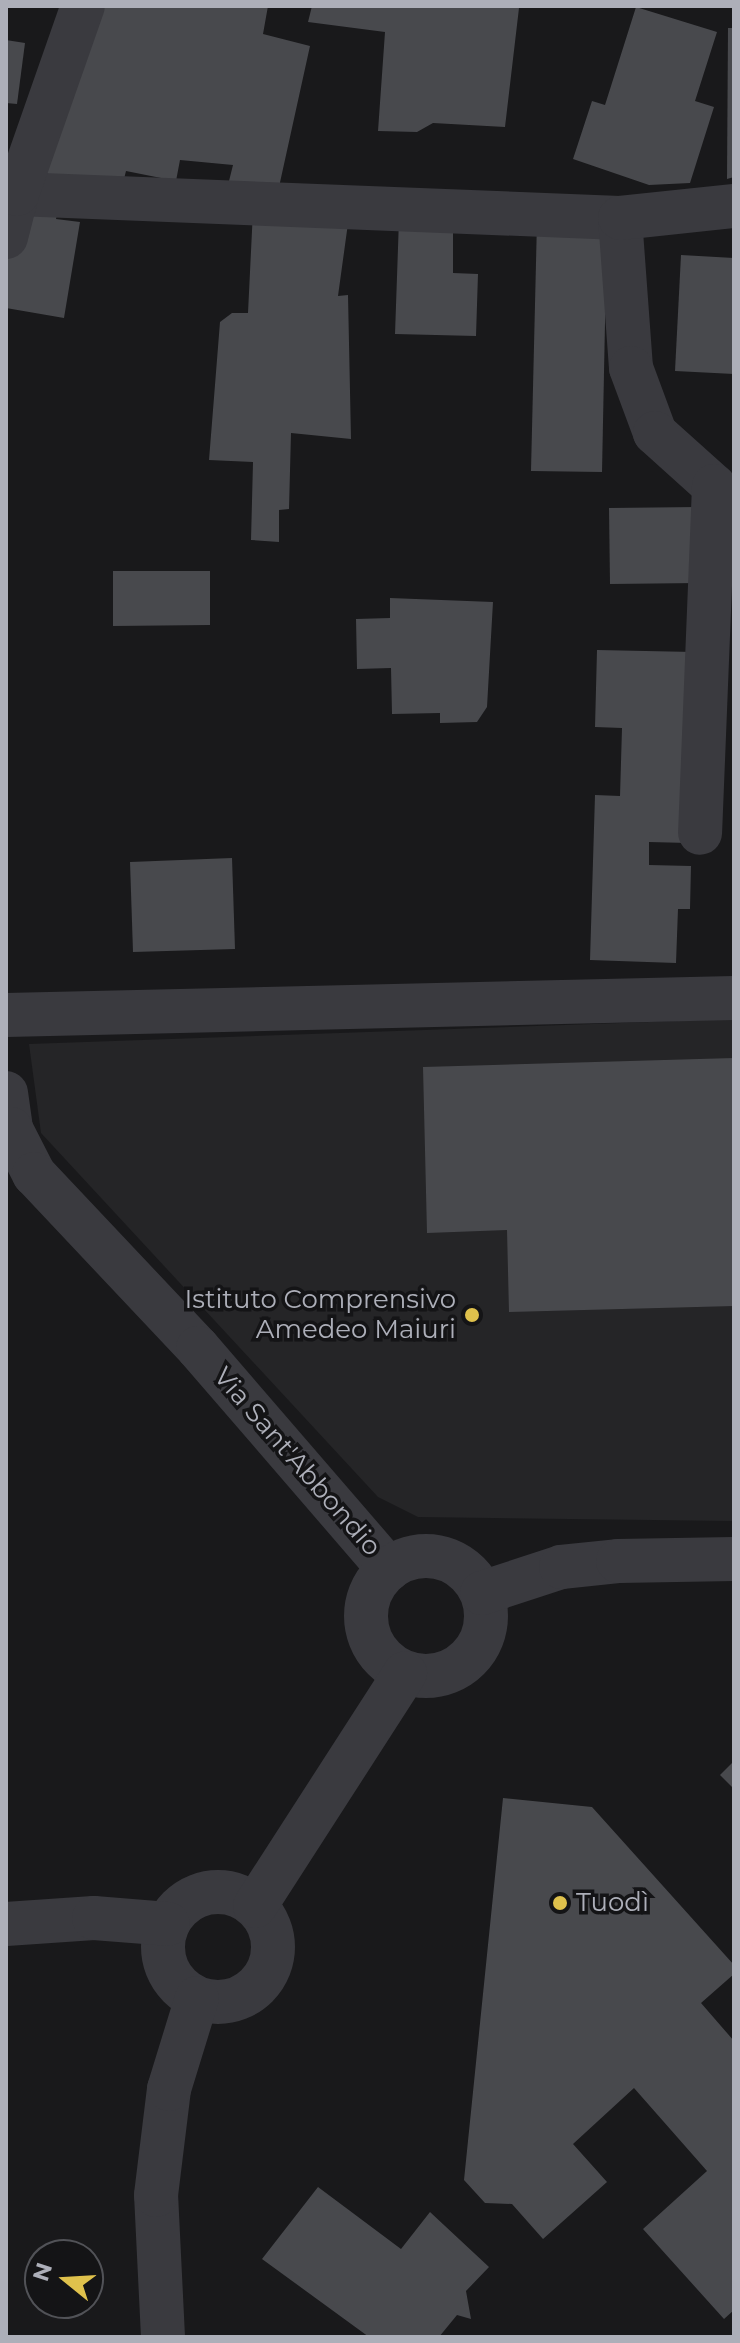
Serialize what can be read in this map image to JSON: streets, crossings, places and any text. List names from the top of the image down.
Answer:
{
  "streets": {
    "street": ["Via Sant'Abbondio"]
  },
  "places": ["Istituto Comprensivo Amedeo Maiuri", "Tuodì"],
  "north": "left"
}
